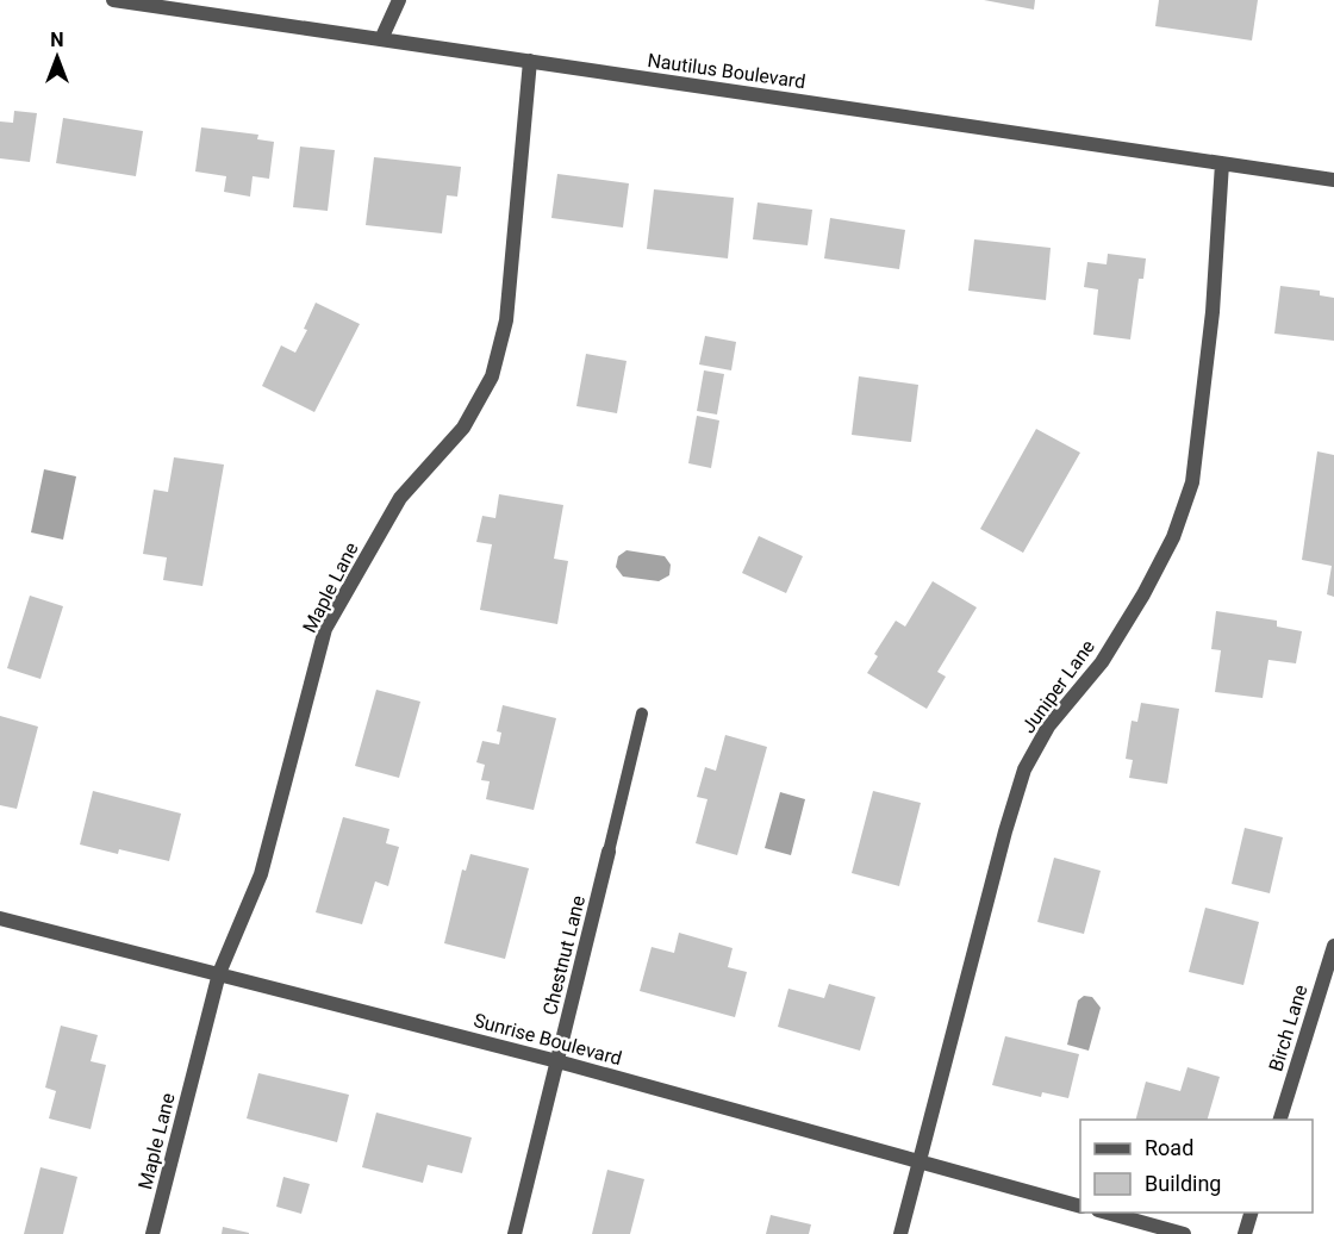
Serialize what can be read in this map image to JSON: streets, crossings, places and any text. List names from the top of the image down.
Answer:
{
  "streets": {
    "street": [
      "Nautilus Boulevard",
      "Maple Lane",
      "Juniper Lane",
      "Chestnut Lane",
      "Birch Lane",
      "Sunrise Boulevard"
    ]
  },
  "crossings": [
    ["Nautilus Boulevard", "Maple Lane"],
    ["Nautilus Boulevard", "Juniper Lane"],
    ["Maple Lane", "Sunrise Boulevard"],
    ["Juniper Lane", "Sunrise Boulevard"],
    ["Chestnut Lane", "Sunrise Boulevard"]
  ],
  "legend": ["Road", "Building"],
  "north": "top"
}
